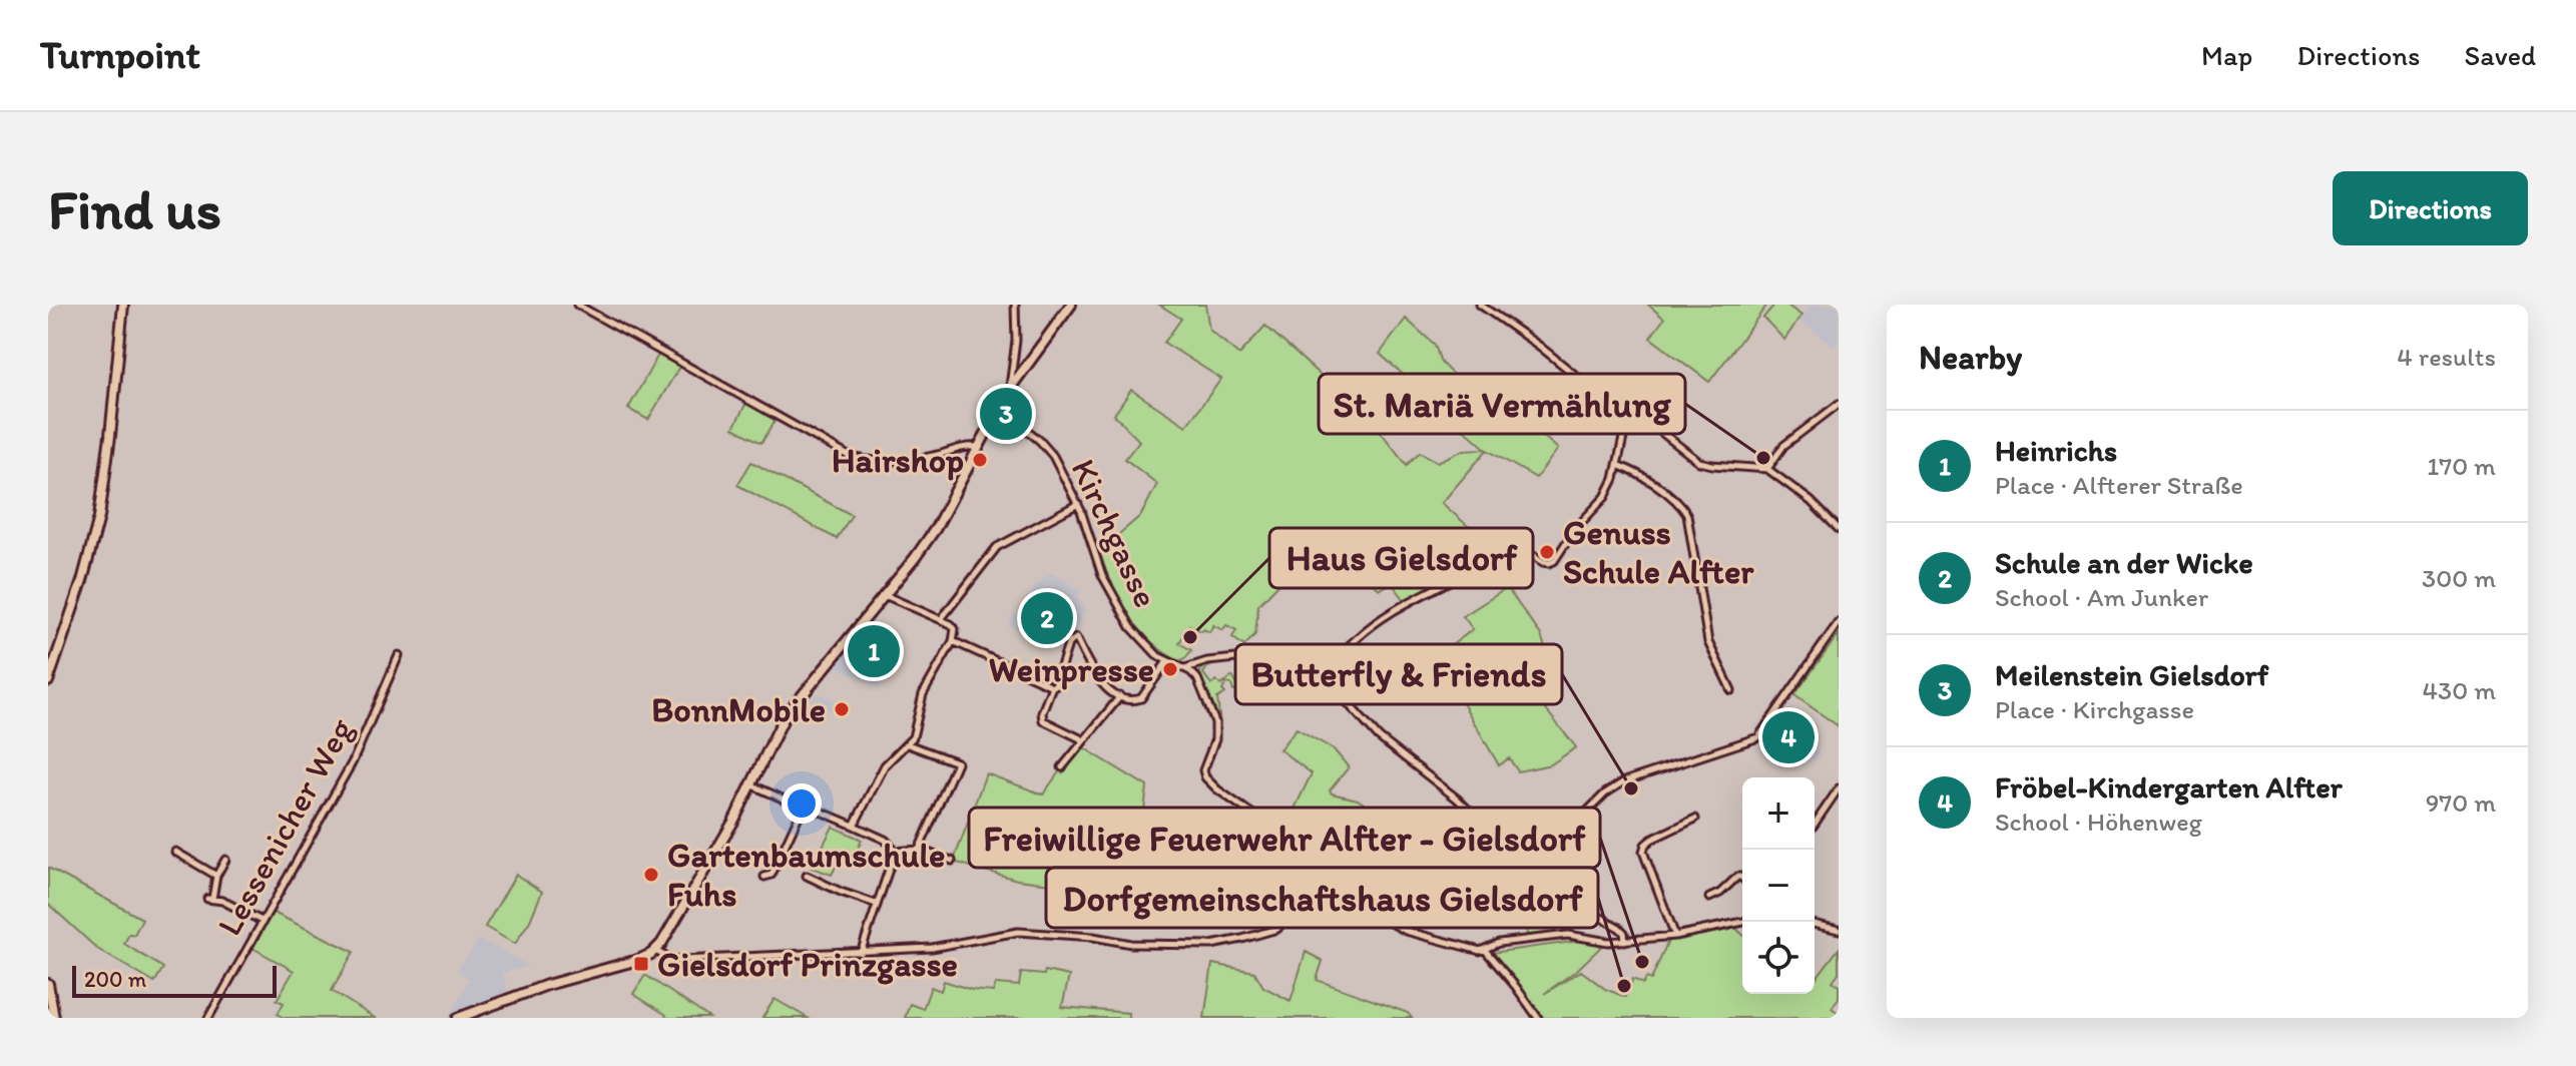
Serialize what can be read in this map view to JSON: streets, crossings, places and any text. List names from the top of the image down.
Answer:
{
  "streets": {
    "street": ["Kirchgasse", "Lessenicher Weg"]
  },
  "places": {
    "other": [
      "St. Mariä Vermählung",
      "Hairshop",
      "Genuss Schule Alfter",
      "Haus Gielsdorf",
      "Weinpresse",
      "BonnMobile",
      "Butterfly & Friends",
      "Gartenbaumschule Fuhs",
      "Freiwillige Feuerwehr Alfter - Gielsdorf",
      "Dorfgemeinschaftshaus Gielsdorf"
    ],
    "transit": ["Gielsdorf Prinzgasse"]
  },
  "scale_bar": "200 m",
  "page": {
    "header": "Turnpoint",
    "nav": ["Map", "Directions", "Saved"],
    "buttons": "Directions",
    "title": "Find us",
    "heading": ["Nearby", "4 results"],
    "pins": [
      "3",
      "2",
      "1",
      "4"
    ],
    "list": [
      {
        "mark": "1",
        "name": "Heinrichs",
        "note": "Place · Alfterer Straße",
        "value": "170 m"
      },
      {
        "mark": "2",
        "name": "Schule an der Wicke",
        "note": "School · Am Junker",
        "value": "300 m"
      },
      {
        "mark": "3",
        "name": "Meilenstein Gielsdorf",
        "note": "Place · Kirchgasse",
        "value": "430 m"
      },
      {
        "mark": "4",
        "name": "Fröbel-Kindergarten Alfter",
        "note": "School · Höhenweg",
        "value": "970 m"
      }
    ],
    "map_buttons": ["+", "−"],
    "scale": "200 m"
  }
}
